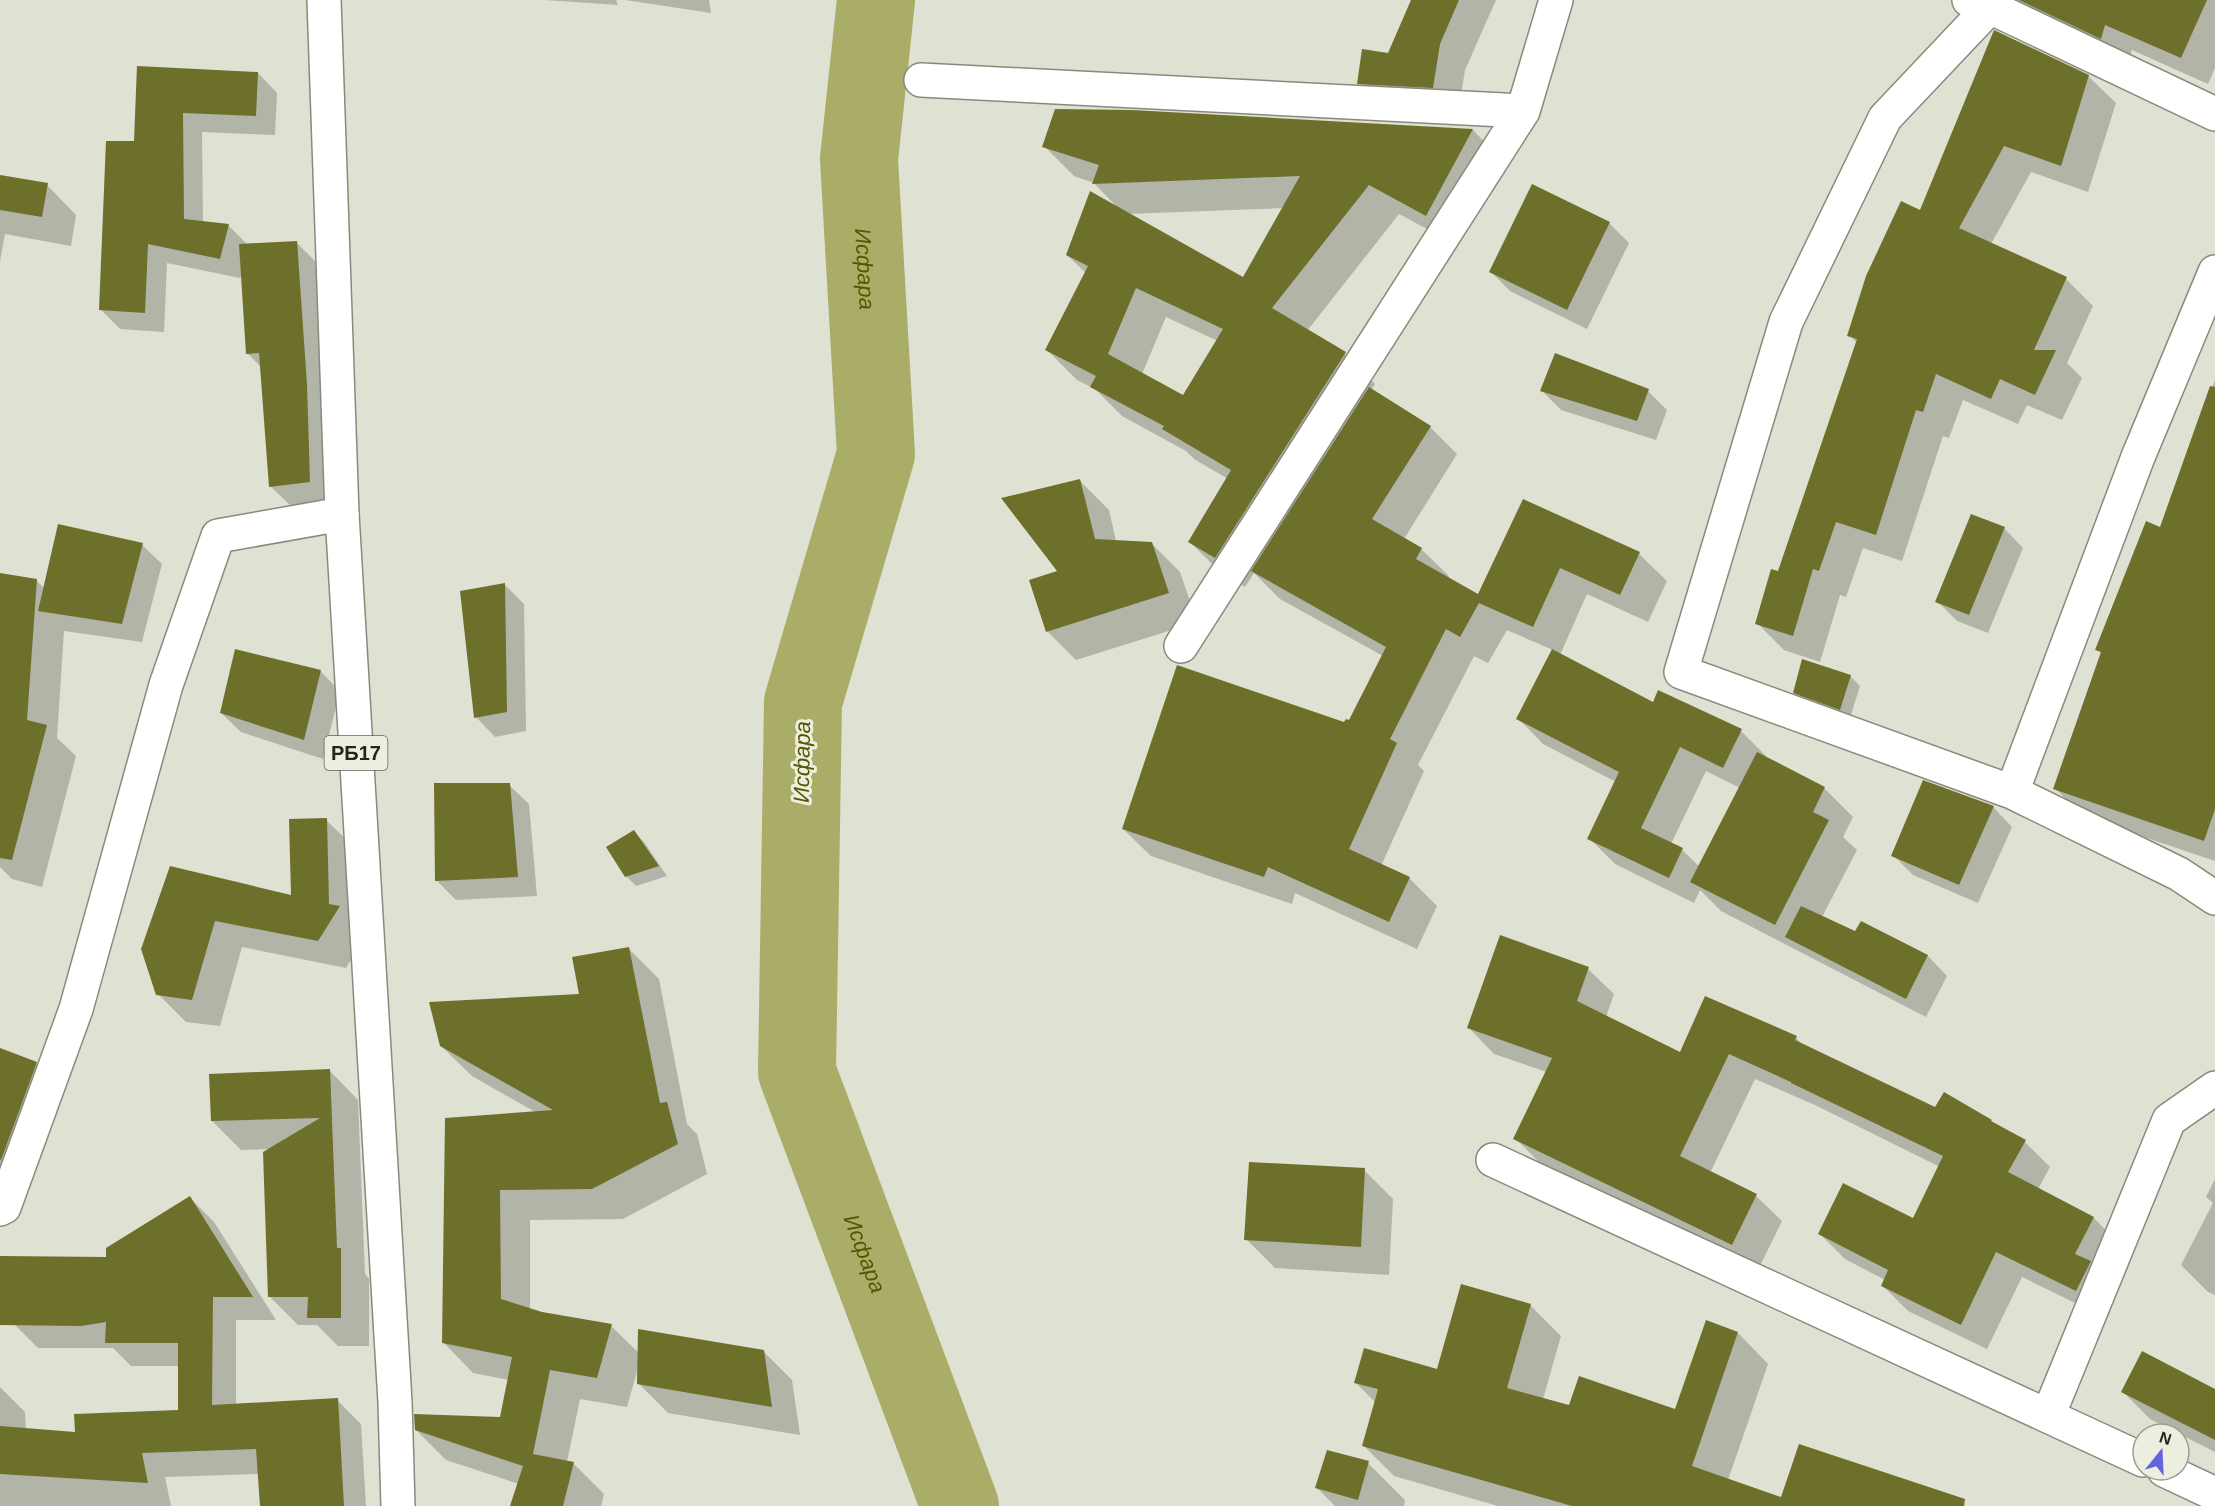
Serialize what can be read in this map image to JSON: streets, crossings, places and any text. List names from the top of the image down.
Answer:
{
  "streets": {
    "street": ["РБ17"]
  },
  "water": ["Исфара"],
  "north": "top"
}
